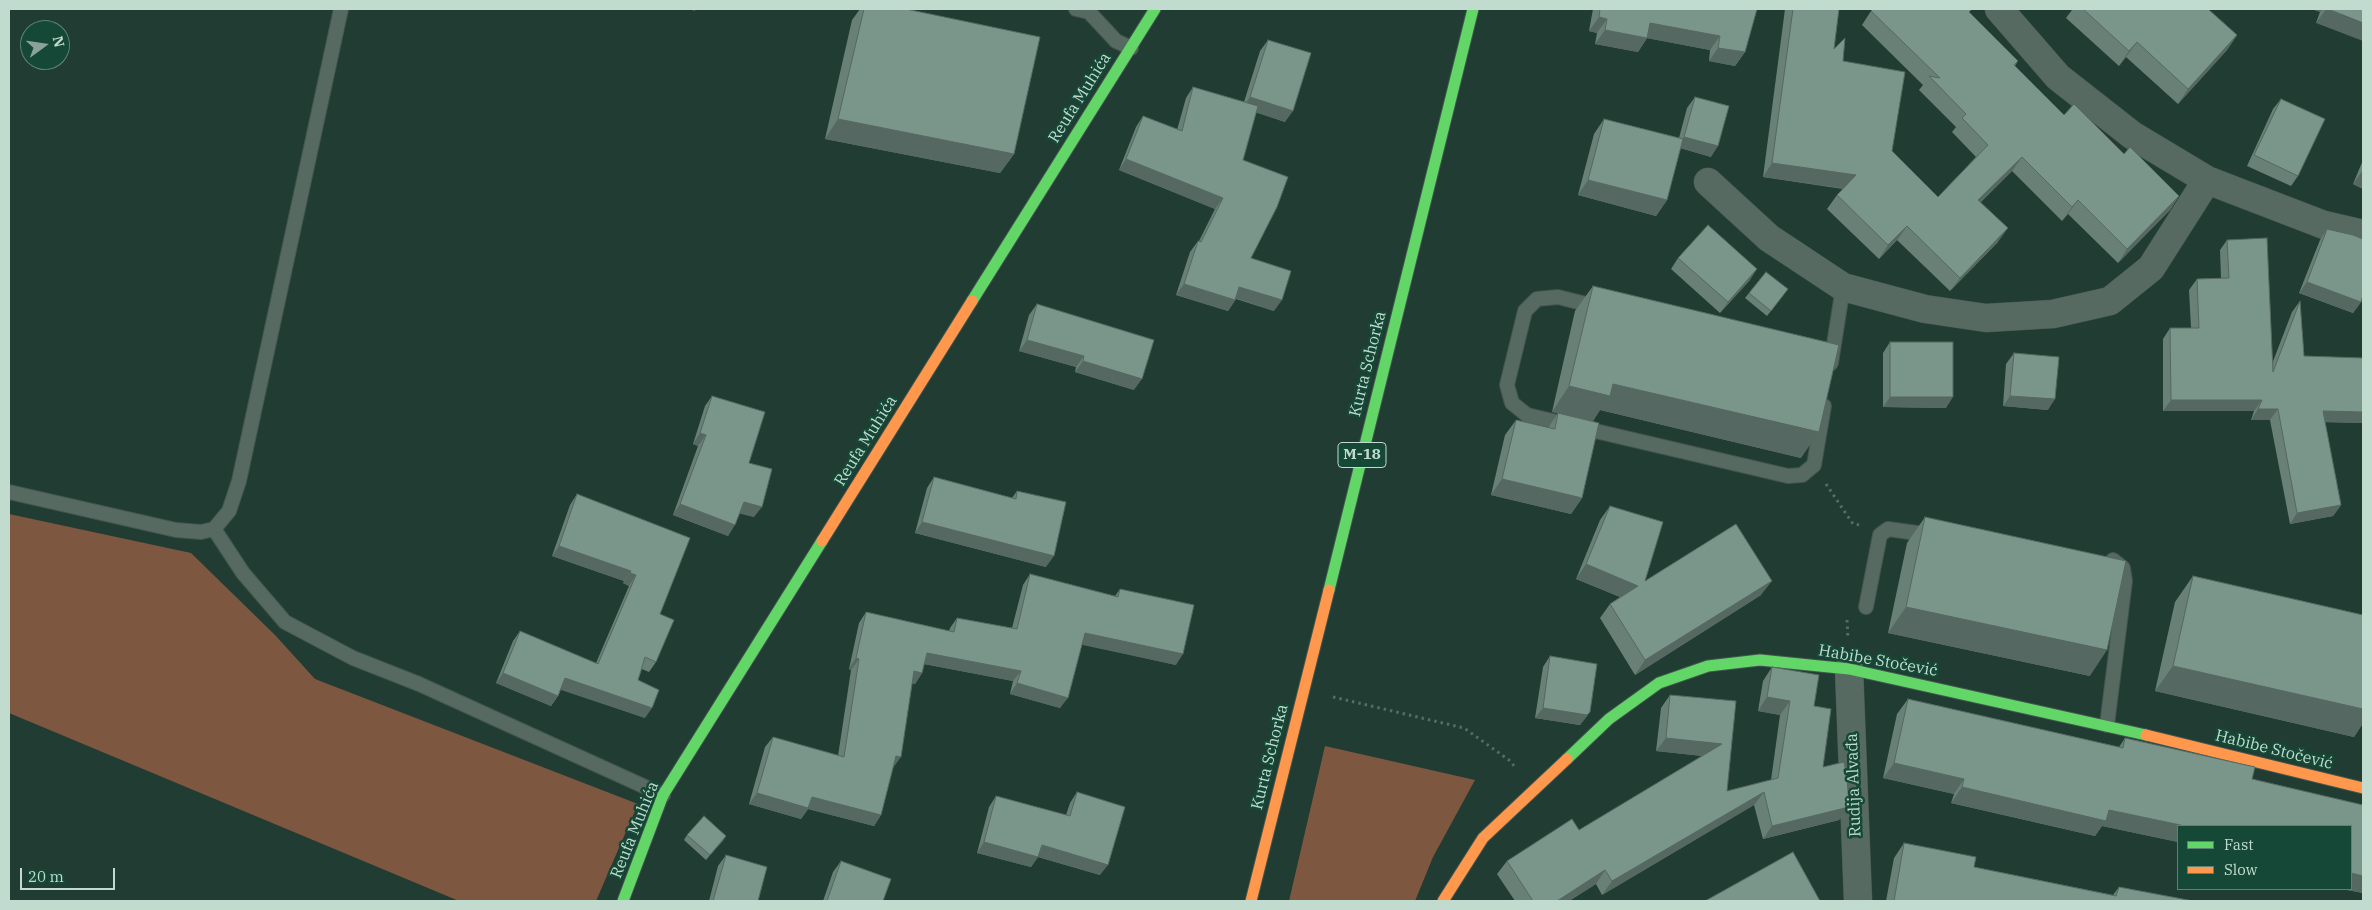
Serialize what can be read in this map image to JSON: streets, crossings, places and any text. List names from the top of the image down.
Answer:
{
  "streets": {
    "street": [
      "Reufa Muhića",
      "Kurta Schorka",
      "M-18",
      "Habibe Stočević",
      "Rudija Alvađa"
    ]
  },
  "crossings": [
    ["Habibe Stočević", "Rudija Alvađa"]
  ],
  "legend": ["Fast", "Slow"],
  "scale_bar": "20 m",
  "north": "right"
}
